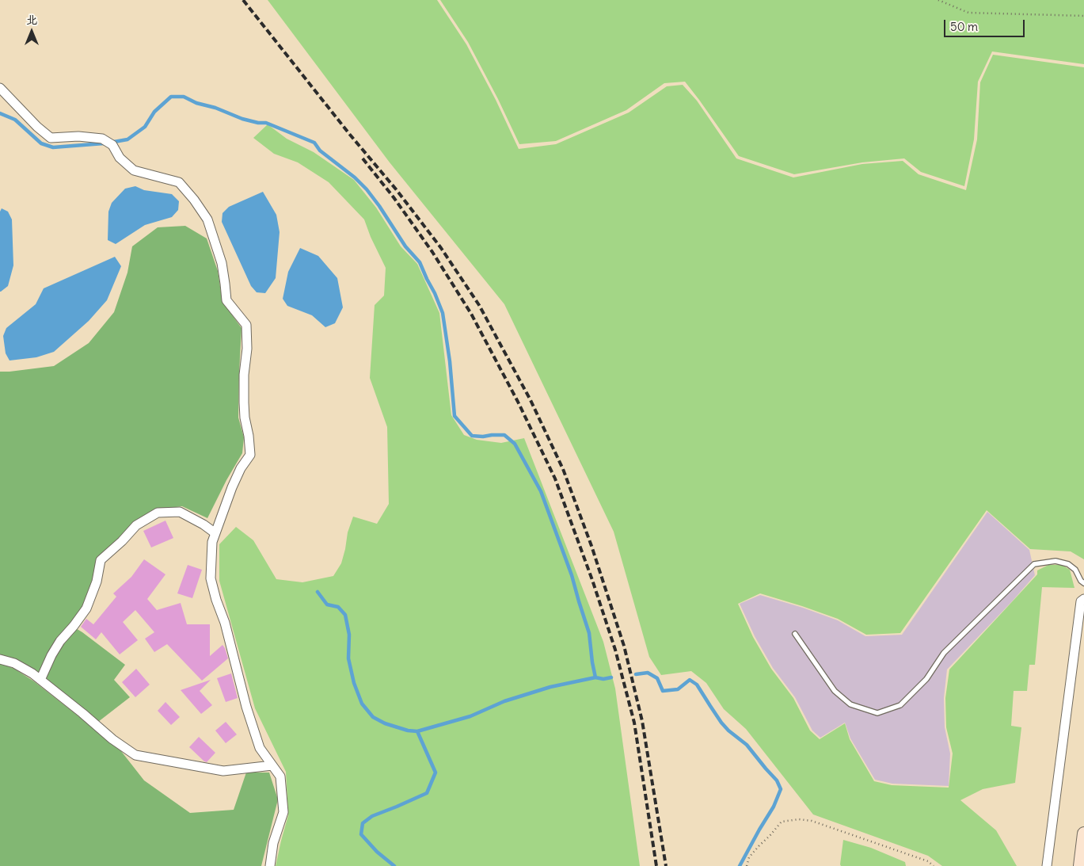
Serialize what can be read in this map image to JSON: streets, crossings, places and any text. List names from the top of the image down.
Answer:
{
  "scale_bar": "50 m",
  "north": "top"
}
